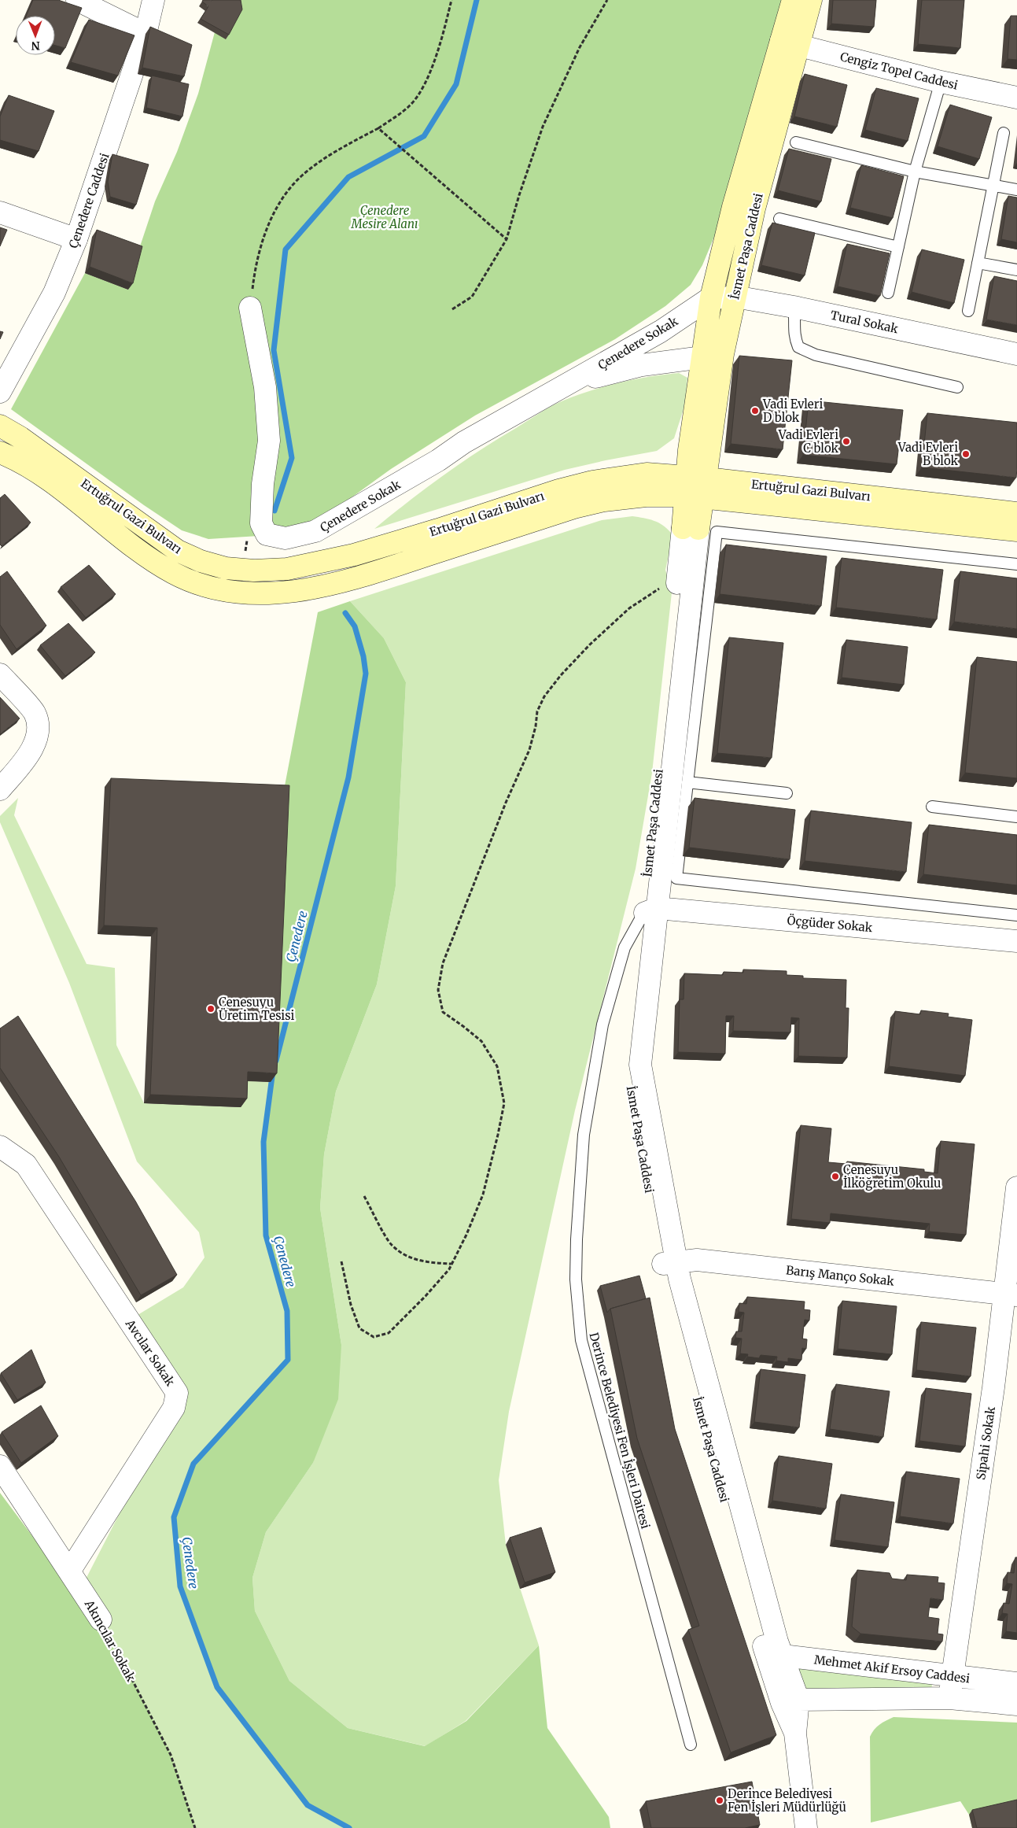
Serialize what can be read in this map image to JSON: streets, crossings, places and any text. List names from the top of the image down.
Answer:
{
  "streets": {
    "main road": ["İsmet Paşa Caddesi", "Ertuğrul Gazi Bulvarı"],
    "street": [
      "Cengiz Topel Caddesi",
      "Çenedere Caddesi",
      "Tural Sokak",
      "Çenedere Sokak",
      "Öçgüder Sokak",
      "Barış Manço Sokak",
      "Avcılar Sokak",
      "Sipahi Sokak",
      "Akıncılar Sokak",
      "Mehmet Akif Ersoy Caddesi"
    ],
    "lane": ["Derince Belediyesi Fen İşleri Dairesi"]
  },
  "crossings": [
    ["Cengiz Topel Caddesi", "İsmet Paşa Caddesi"],
    ["İsmet Paşa Caddesi", "Tural Sokak"],
    ["İsmet Paşa Caddesi", "Çenedere Sokak"],
    ["İsmet Paşa Caddesi", "Ertuğrul Gazi Bulvarı"],
    ["İsmet Paşa Caddesi", "Öçgüder Sokak"],
    ["İsmet Paşa Caddesi", "Barış Manço Sokak"],
    ["İsmet Paşa Caddesi", "Derince Belediyesi Fen İşleri Dairesi"],
    ["İsmet Paşa Caddesi", "Mehmet Akif Ersoy Caddesi"],
    ["Tural Sokak", "Çenedere Sokak"],
    ["Öçgüder Sokak", "Derince Belediyesi Fen İşleri Dairesi"],
    ["Barış Manço Sokak", "Sipahi Sokak"],
    ["Avcılar Sokak", "Akıncılar Sokak"],
    ["Sipahi Sokak", "Mehmet Akif Ersoy Caddesi"]
  ],
  "water": ["Çenedere"],
  "parks": ["Çenedere Mesire Alanı"],
  "places": [
    "Vadi Evleri D blok",
    "Vadi Evleri C blok",
    "Vadi Evleri B blok",
    "Çenesuyu Üretim Tesisi",
    "Çenesuyu İlköğretim Okulu",
    "Derince Belediyesi Fen İşleri Müdürlüğü"
  ],
  "north": "bottom"
}
